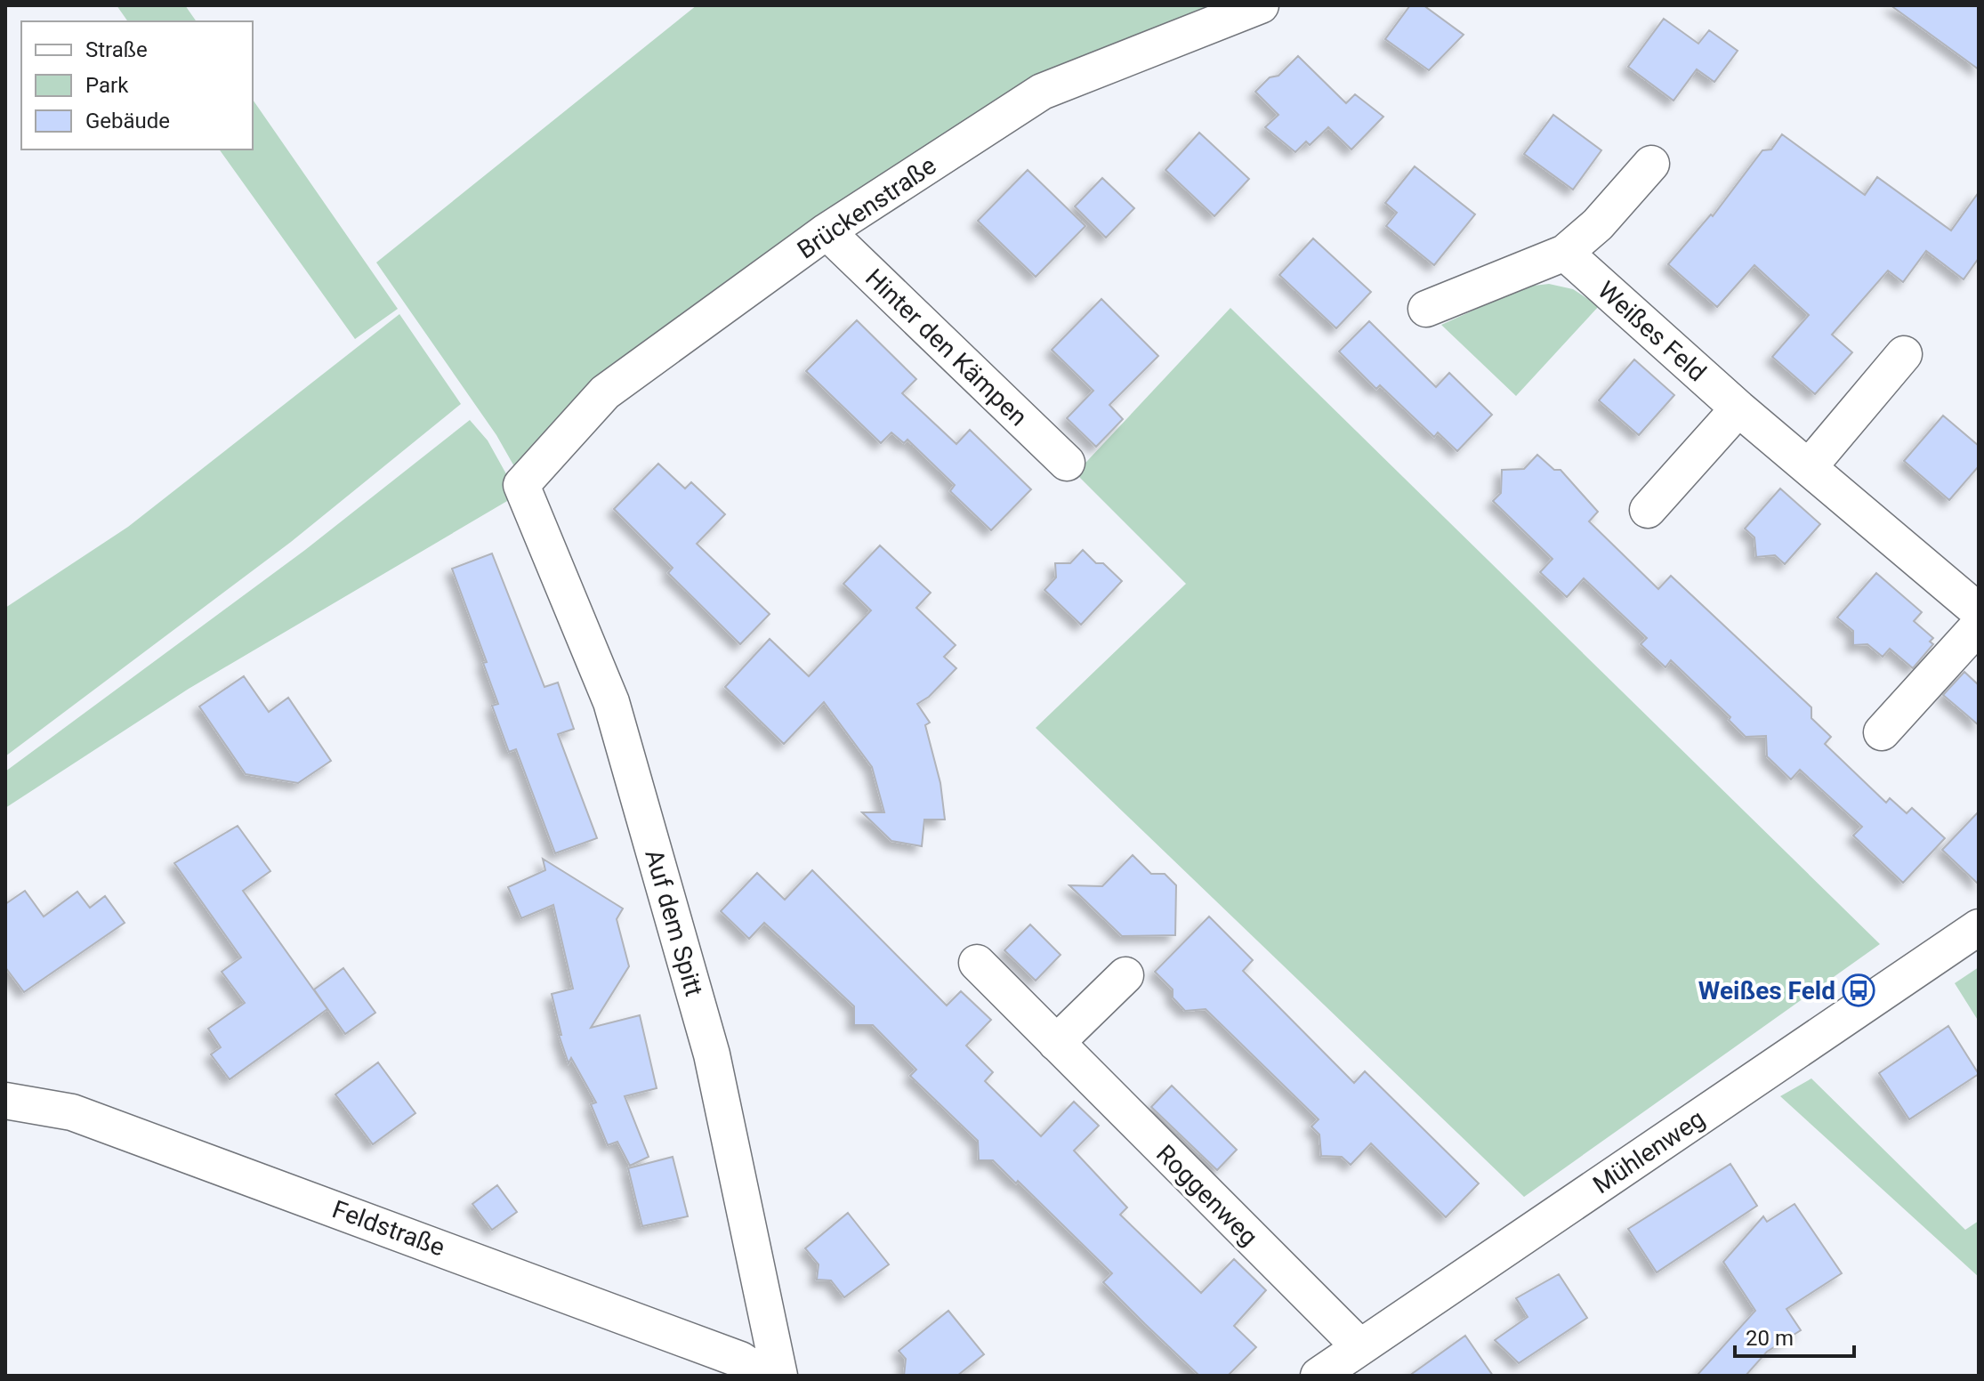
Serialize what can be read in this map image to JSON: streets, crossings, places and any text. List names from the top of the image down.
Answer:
{
  "streets": {
    "street": [
      "Brückenstraße",
      "Weißes Feld",
      "Hinter den Kämpen",
      "Auf dem Spitt",
      "Mühlenweg",
      "Roggenweg",
      "Feldstraße"
    ]
  },
  "crossings": [
    ["Brückenstraße", "Hinter den Kämpen"],
    ["Brückenstraße", "Auf dem Spitt"],
    ["Mühlenweg", "Roggenweg"]
  ],
  "places": {
    "bus stop": ["Weißes Feld"]
  },
  "legend": ["Straße", "Park", "Gebäude"],
  "scale_bar": "20 m"
}
